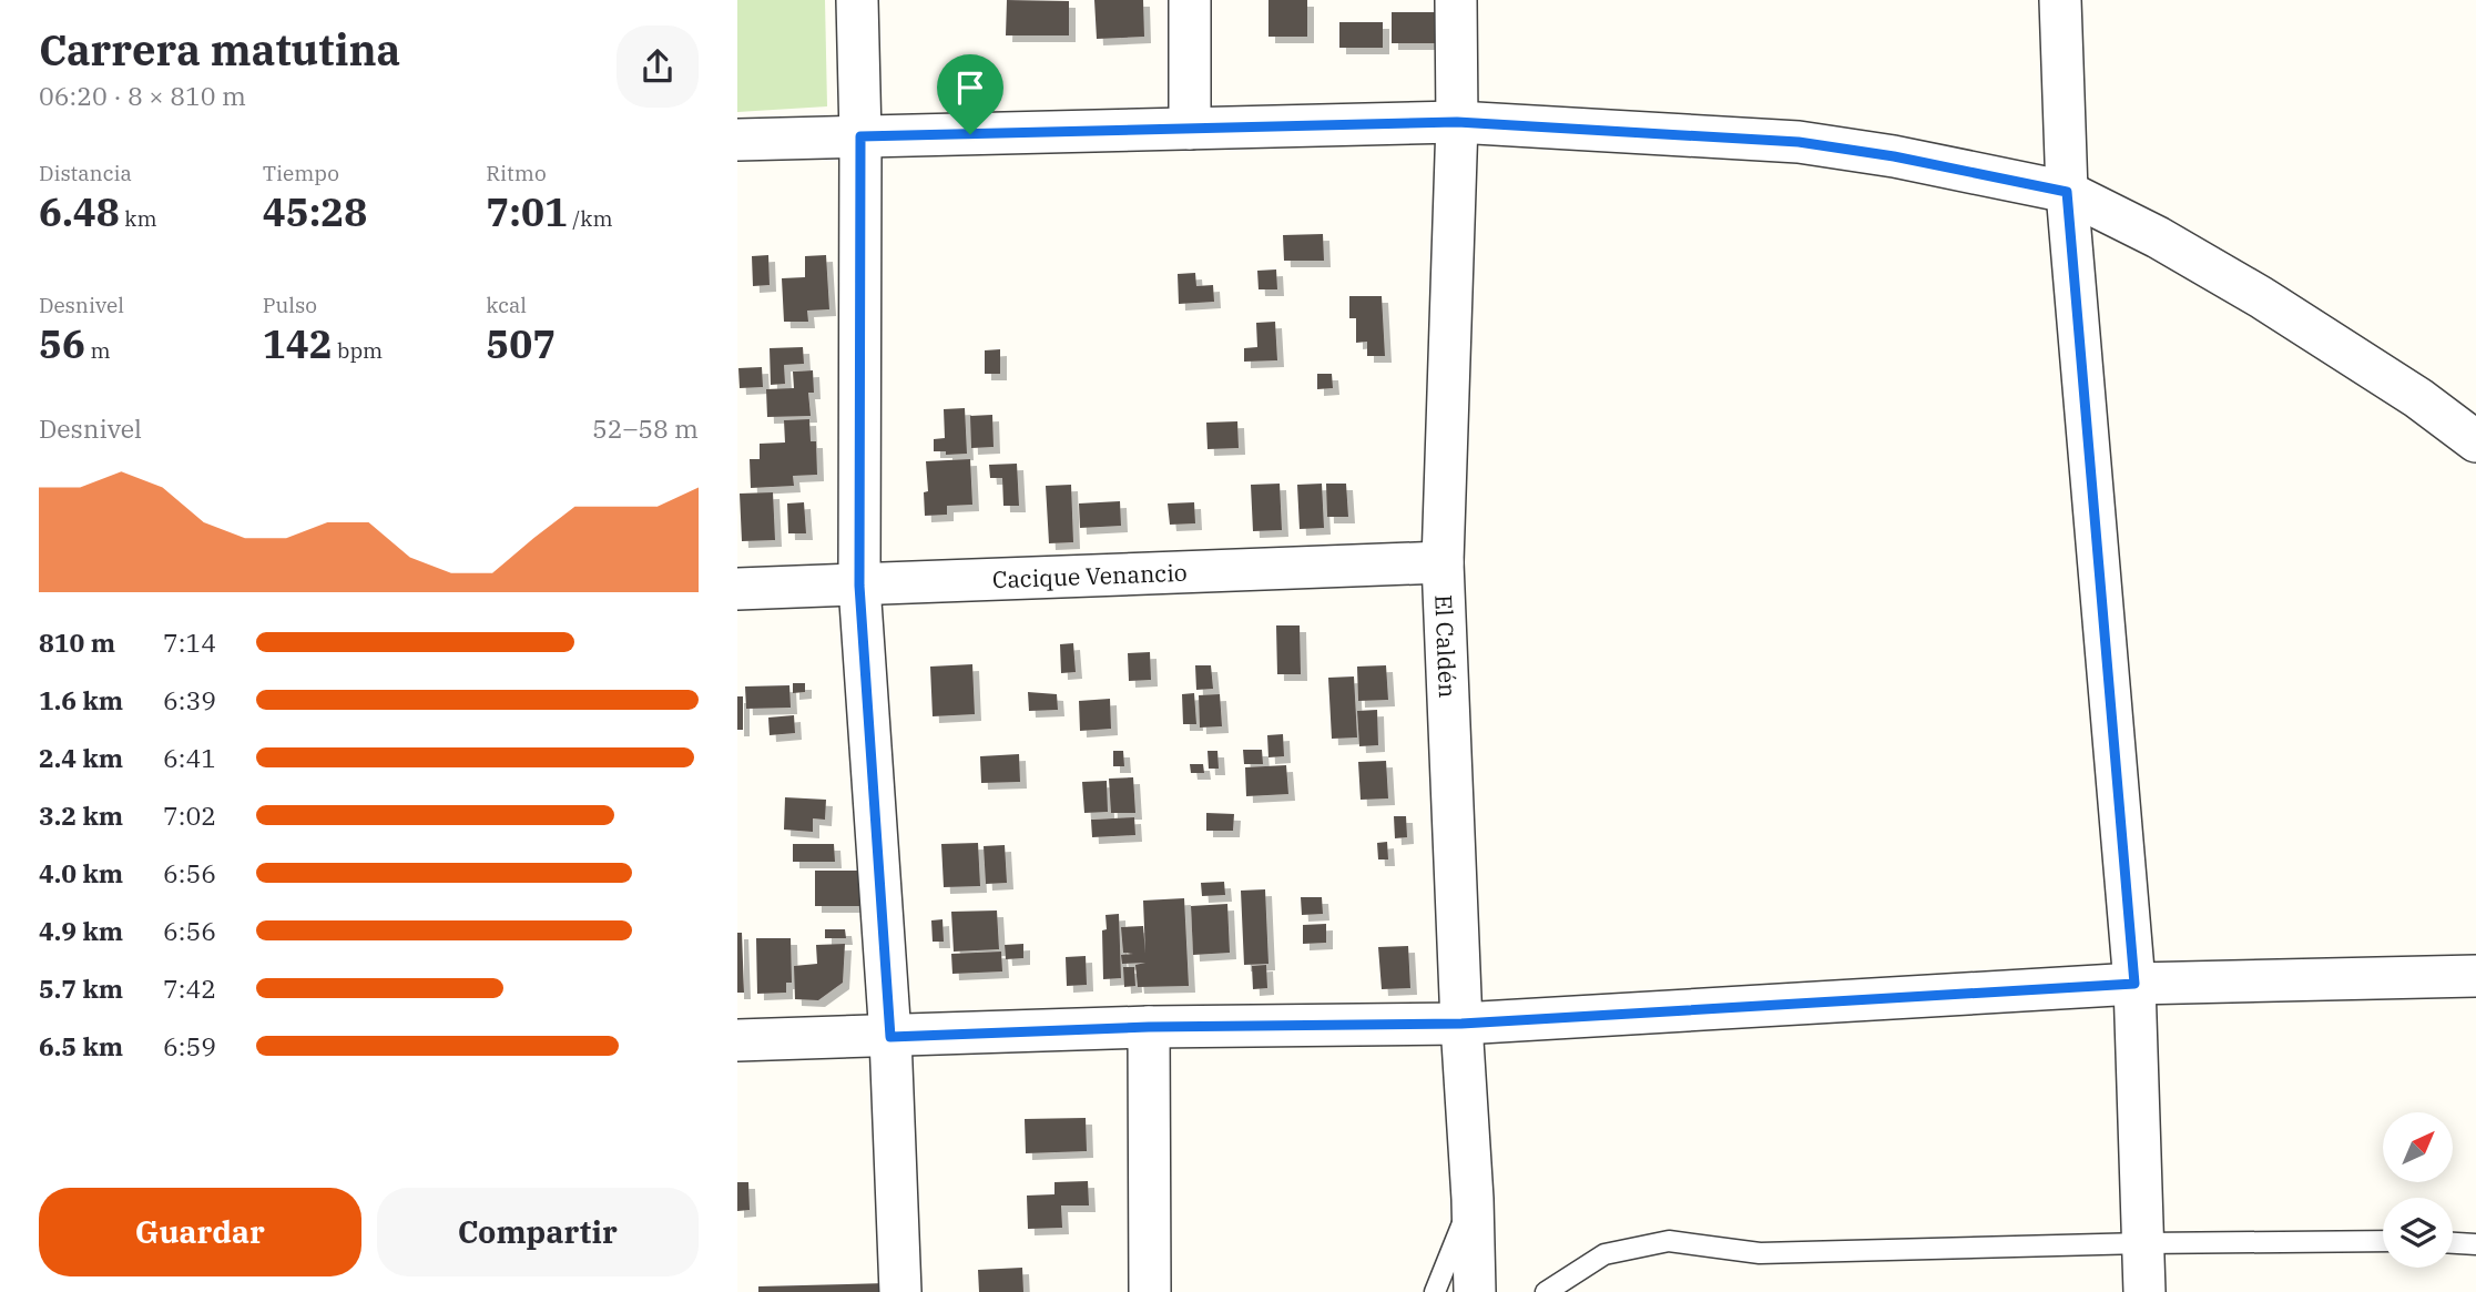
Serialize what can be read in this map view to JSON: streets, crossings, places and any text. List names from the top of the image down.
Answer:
{
  "streets": {
    "street": ["Cacique Venancio", "El Caldén"]
  },
  "crossings": [
    ["Cacique Venancio", "El Caldén"]
  ],
  "north": "top right",
  "page": {
    "heading": ["Carrera matutina", "06:20 · 8 × 810 m"],
    "stats": [
      ["Distancia", "6.48 km"],
      ["Tiempo", "45:28"],
      ["Ritmo", "7:01 /km"],
      ["Desnivel", "56 m"],
      ["Pulso", "142 bpm"],
      ["kcal", "507"]
    ],
    "chart": ["Desnivel", "52–58 m"],
    "list": [
      {
        "name": "810 m",
        "note": "7:14"
      },
      {
        "name": "1.6 km",
        "note": "6:39"
      },
      {
        "name": "2.4 km",
        "note": "6:41"
      },
      {
        "name": "3.2 km",
        "note": "7:02"
      },
      {
        "name": "4.0 km",
        "note": "6:56"
      },
      {
        "name": "4.9 km",
        "note": "6:56"
      },
      {
        "name": "5.7 km",
        "note": "7:42"
      },
      {
        "name": "6.5 km",
        "note": "6:59"
      }
    ],
    "buttons": ["Guardar", "Compartir"]
  }
}
